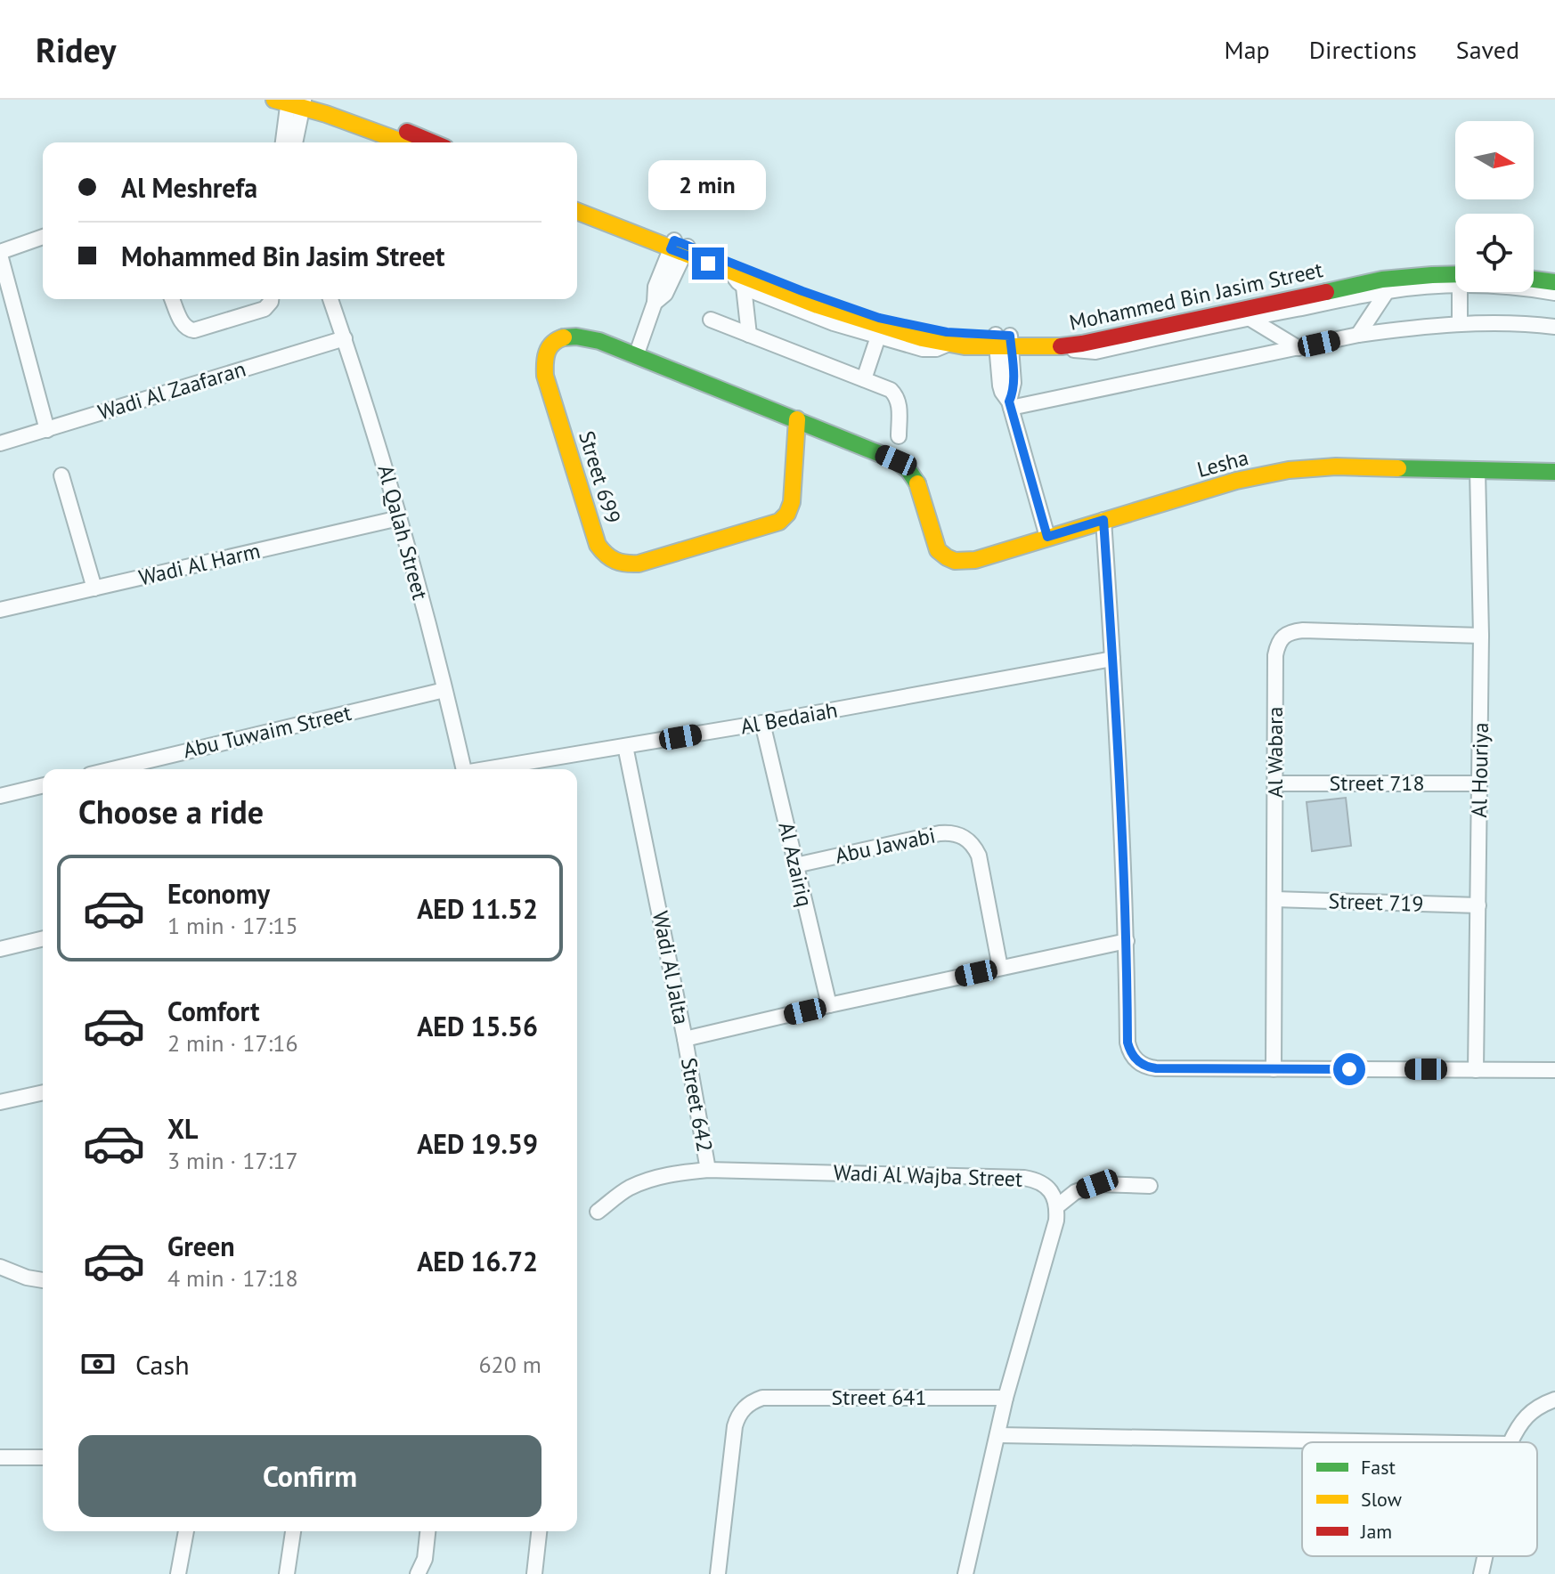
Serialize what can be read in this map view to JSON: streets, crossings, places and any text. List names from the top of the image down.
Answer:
{
  "streets": {
    "street": [
      "Mohammed Bin Jasim Street",
      "Wadi Al Zaafaran",
      "Lesha",
      "Street 699",
      "Al Qalah Street",
      "Wadi Al Harm",
      "Al Bedaiah",
      "Abu Tuwaim Street",
      "Al Wabara",
      "Al Houriya",
      "Street 718",
      "Abu Jawabi",
      "Al Azairiq",
      "Street 719",
      "Wadi Al Jalta",
      "Street 642",
      "Wadi Al Wajba Street",
      "Street 641"
    ]
  },
  "crossings": [
    ["Wadi Al Zaafaran", "Al Qalah Street"],
    ["Lesha", "Street 699"],
    ["Lesha", "Al Houriya"],
    ["Al Qalah Street", "Wadi Al Harm"],
    ["Al Qalah Street", "Abu Tuwaim Street"],
    ["Al Bedaiah", "Al Azairiq"],
    ["Al Bedaiah", "Wadi Al Jalta"],
    ["Al Wabara", "Al Houriya"],
    ["Al Wabara", "Street 718"],
    ["Al Wabara", "Street 719"],
    ["Al Houriya", "Street 718"],
    ["Al Houriya", "Street 719"],
    ["Abu Jawabi", "Al Azairiq"],
    ["Abu Jawabi", "Wadi Al Jalta"],
    ["Al Azairiq", "Wadi Al Jalta"],
    ["Wadi Al Jalta", "Street 642"],
    ["Street 642", "Wadi Al Wajba Street"]
  ],
  "legend": ["Fast", "Slow", "Jam"],
  "north": "right",
  "page": {
    "header": "Ridey",
    "nav": ["Map", "Directions", "Saved"],
    "banner": ["Al Meshrefa", "Mohammed Bin Jasim Street"],
    "bubble": "2 min",
    "heading": "Choose a ride",
    "list": [
      {
        "name": "Economy",
        "note": "1 min · 17:15",
        "value": "AED 11.52"
      },
      {
        "name": "Comfort",
        "note": "2 min · 17:16",
        "value": "AED 15.56"
      },
      {
        "name": "XL",
        "note": "3 min · 17:17",
        "value": "AED 19.59"
      },
      {
        "name": "Green",
        "note": "4 min · 17:18",
        "value": "AED 16.72"
      }
    ],
    "pay": ["Cash", "620 m"],
    "buttons": "Confirm"
  }
}
